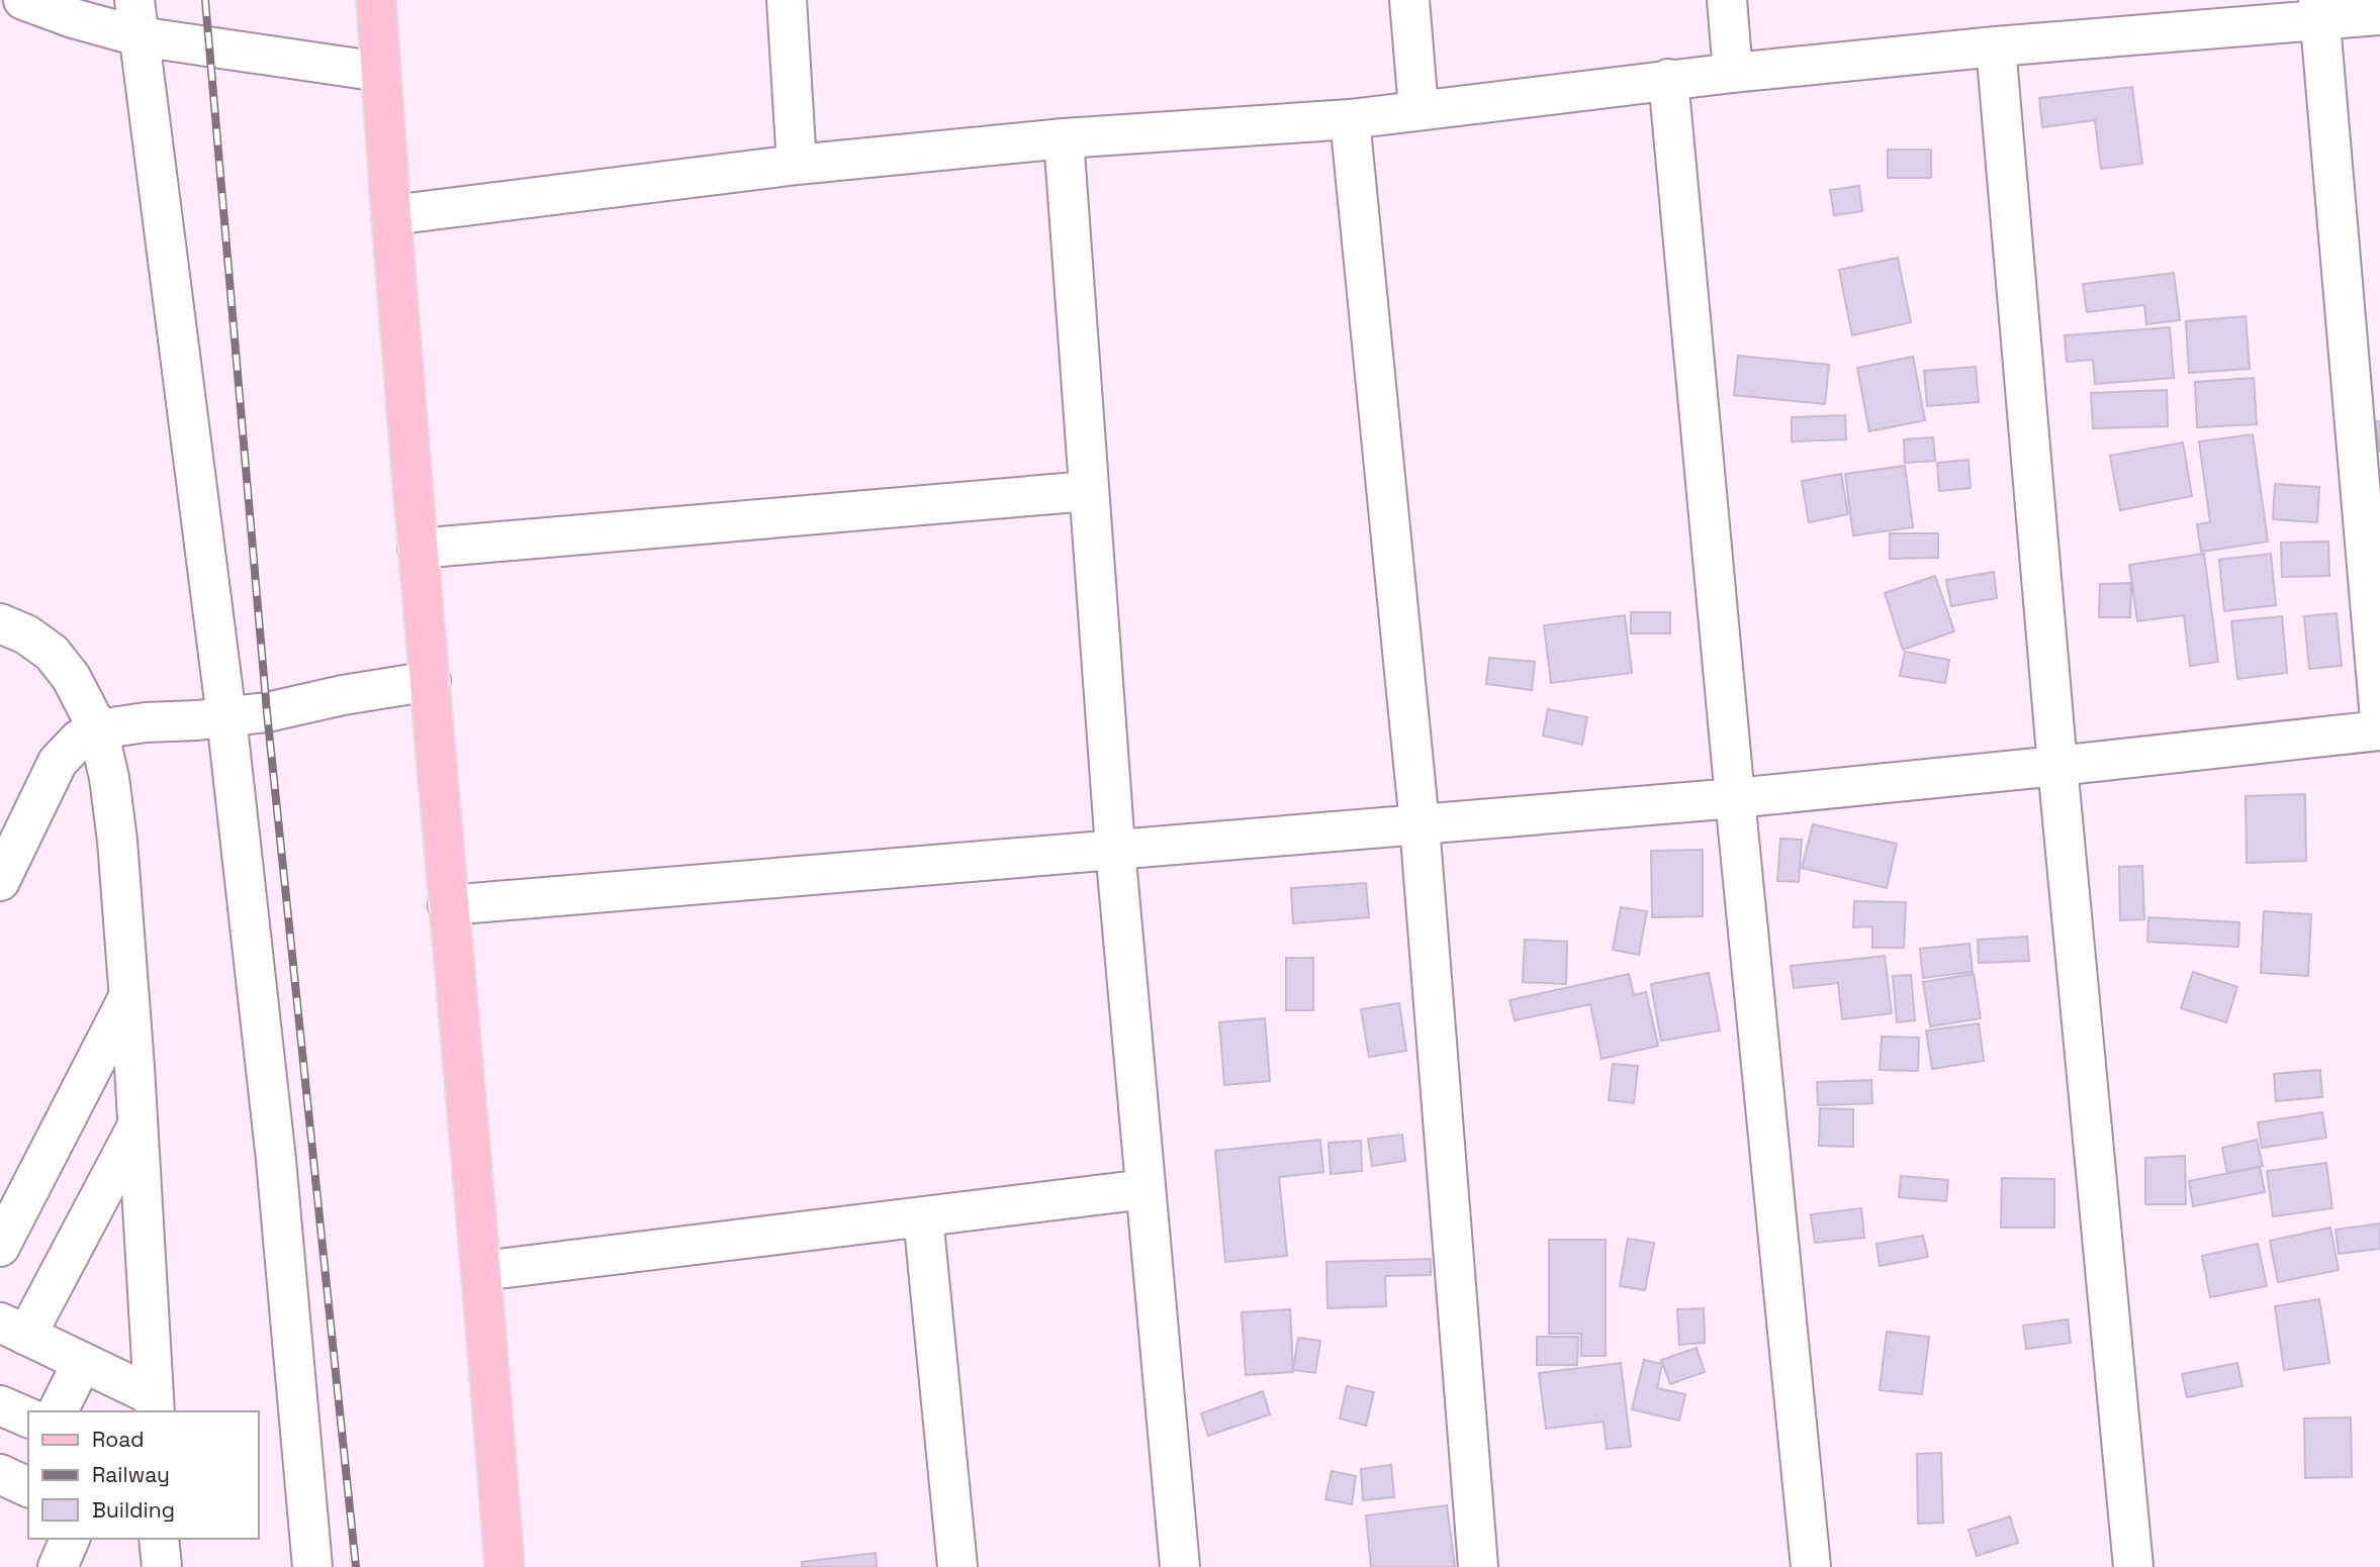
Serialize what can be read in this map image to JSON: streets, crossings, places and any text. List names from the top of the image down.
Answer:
{
  "legend": ["Road", "Railway", "Building"]
}
